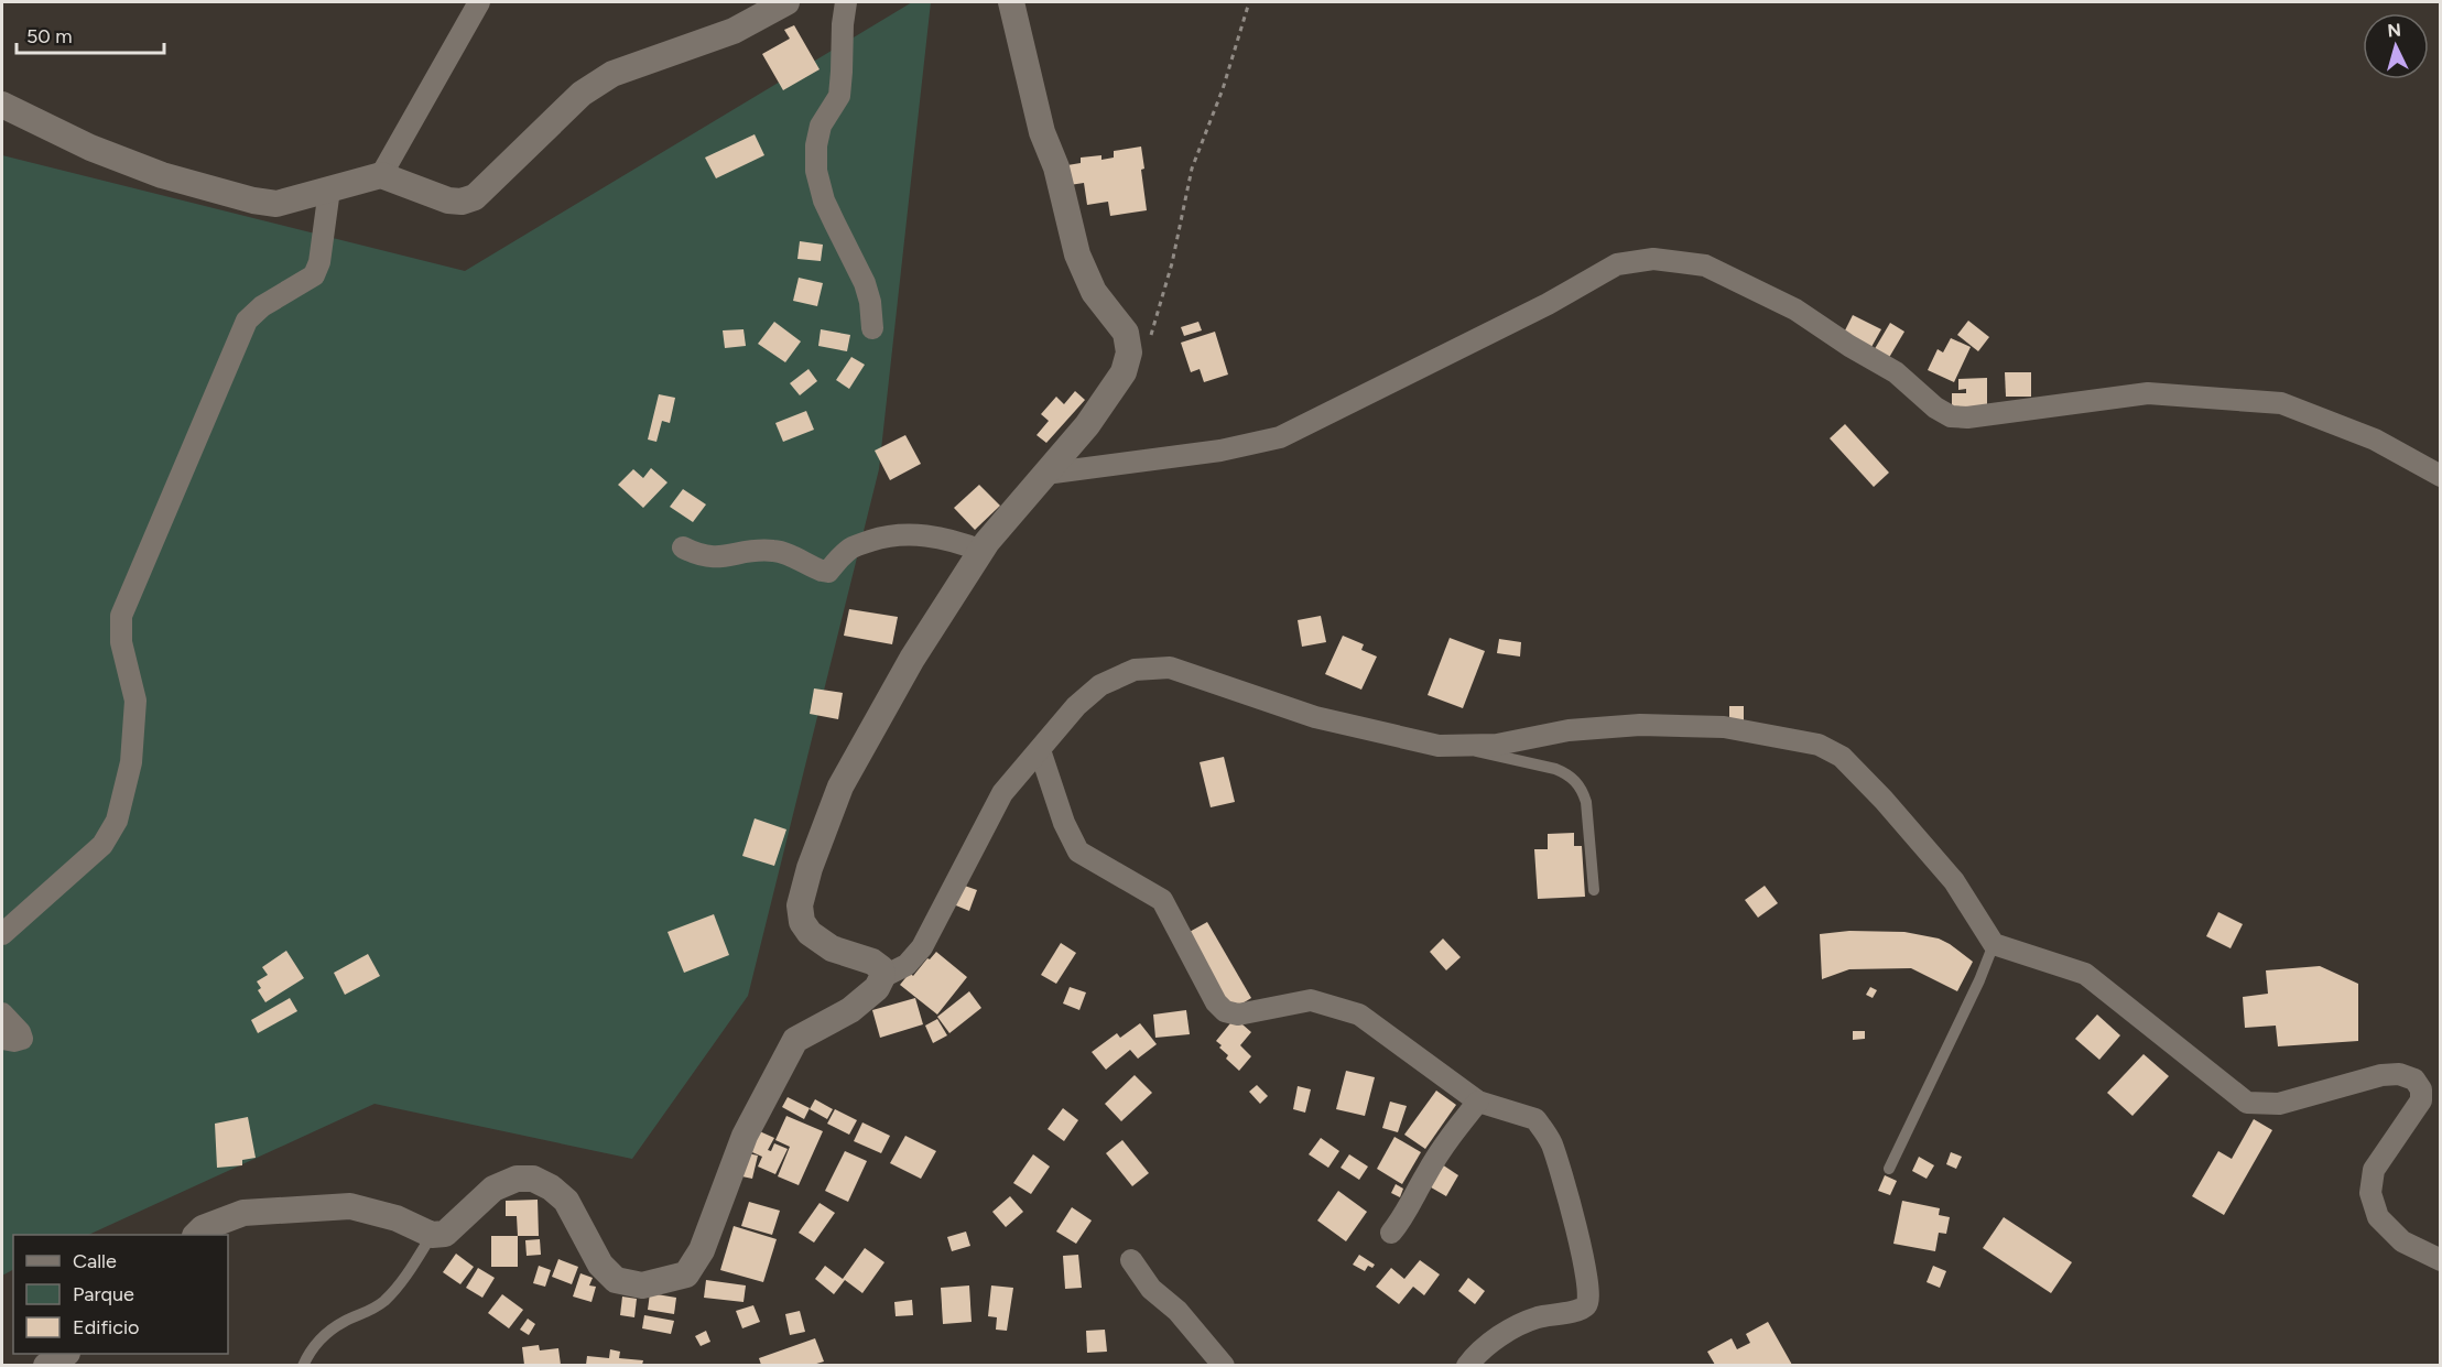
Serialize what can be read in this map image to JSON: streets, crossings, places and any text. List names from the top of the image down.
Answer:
{
  "legend": ["Calle", "Parque", "Edificio"],
  "scale_bar": "50 m",
  "north": "top"
}
